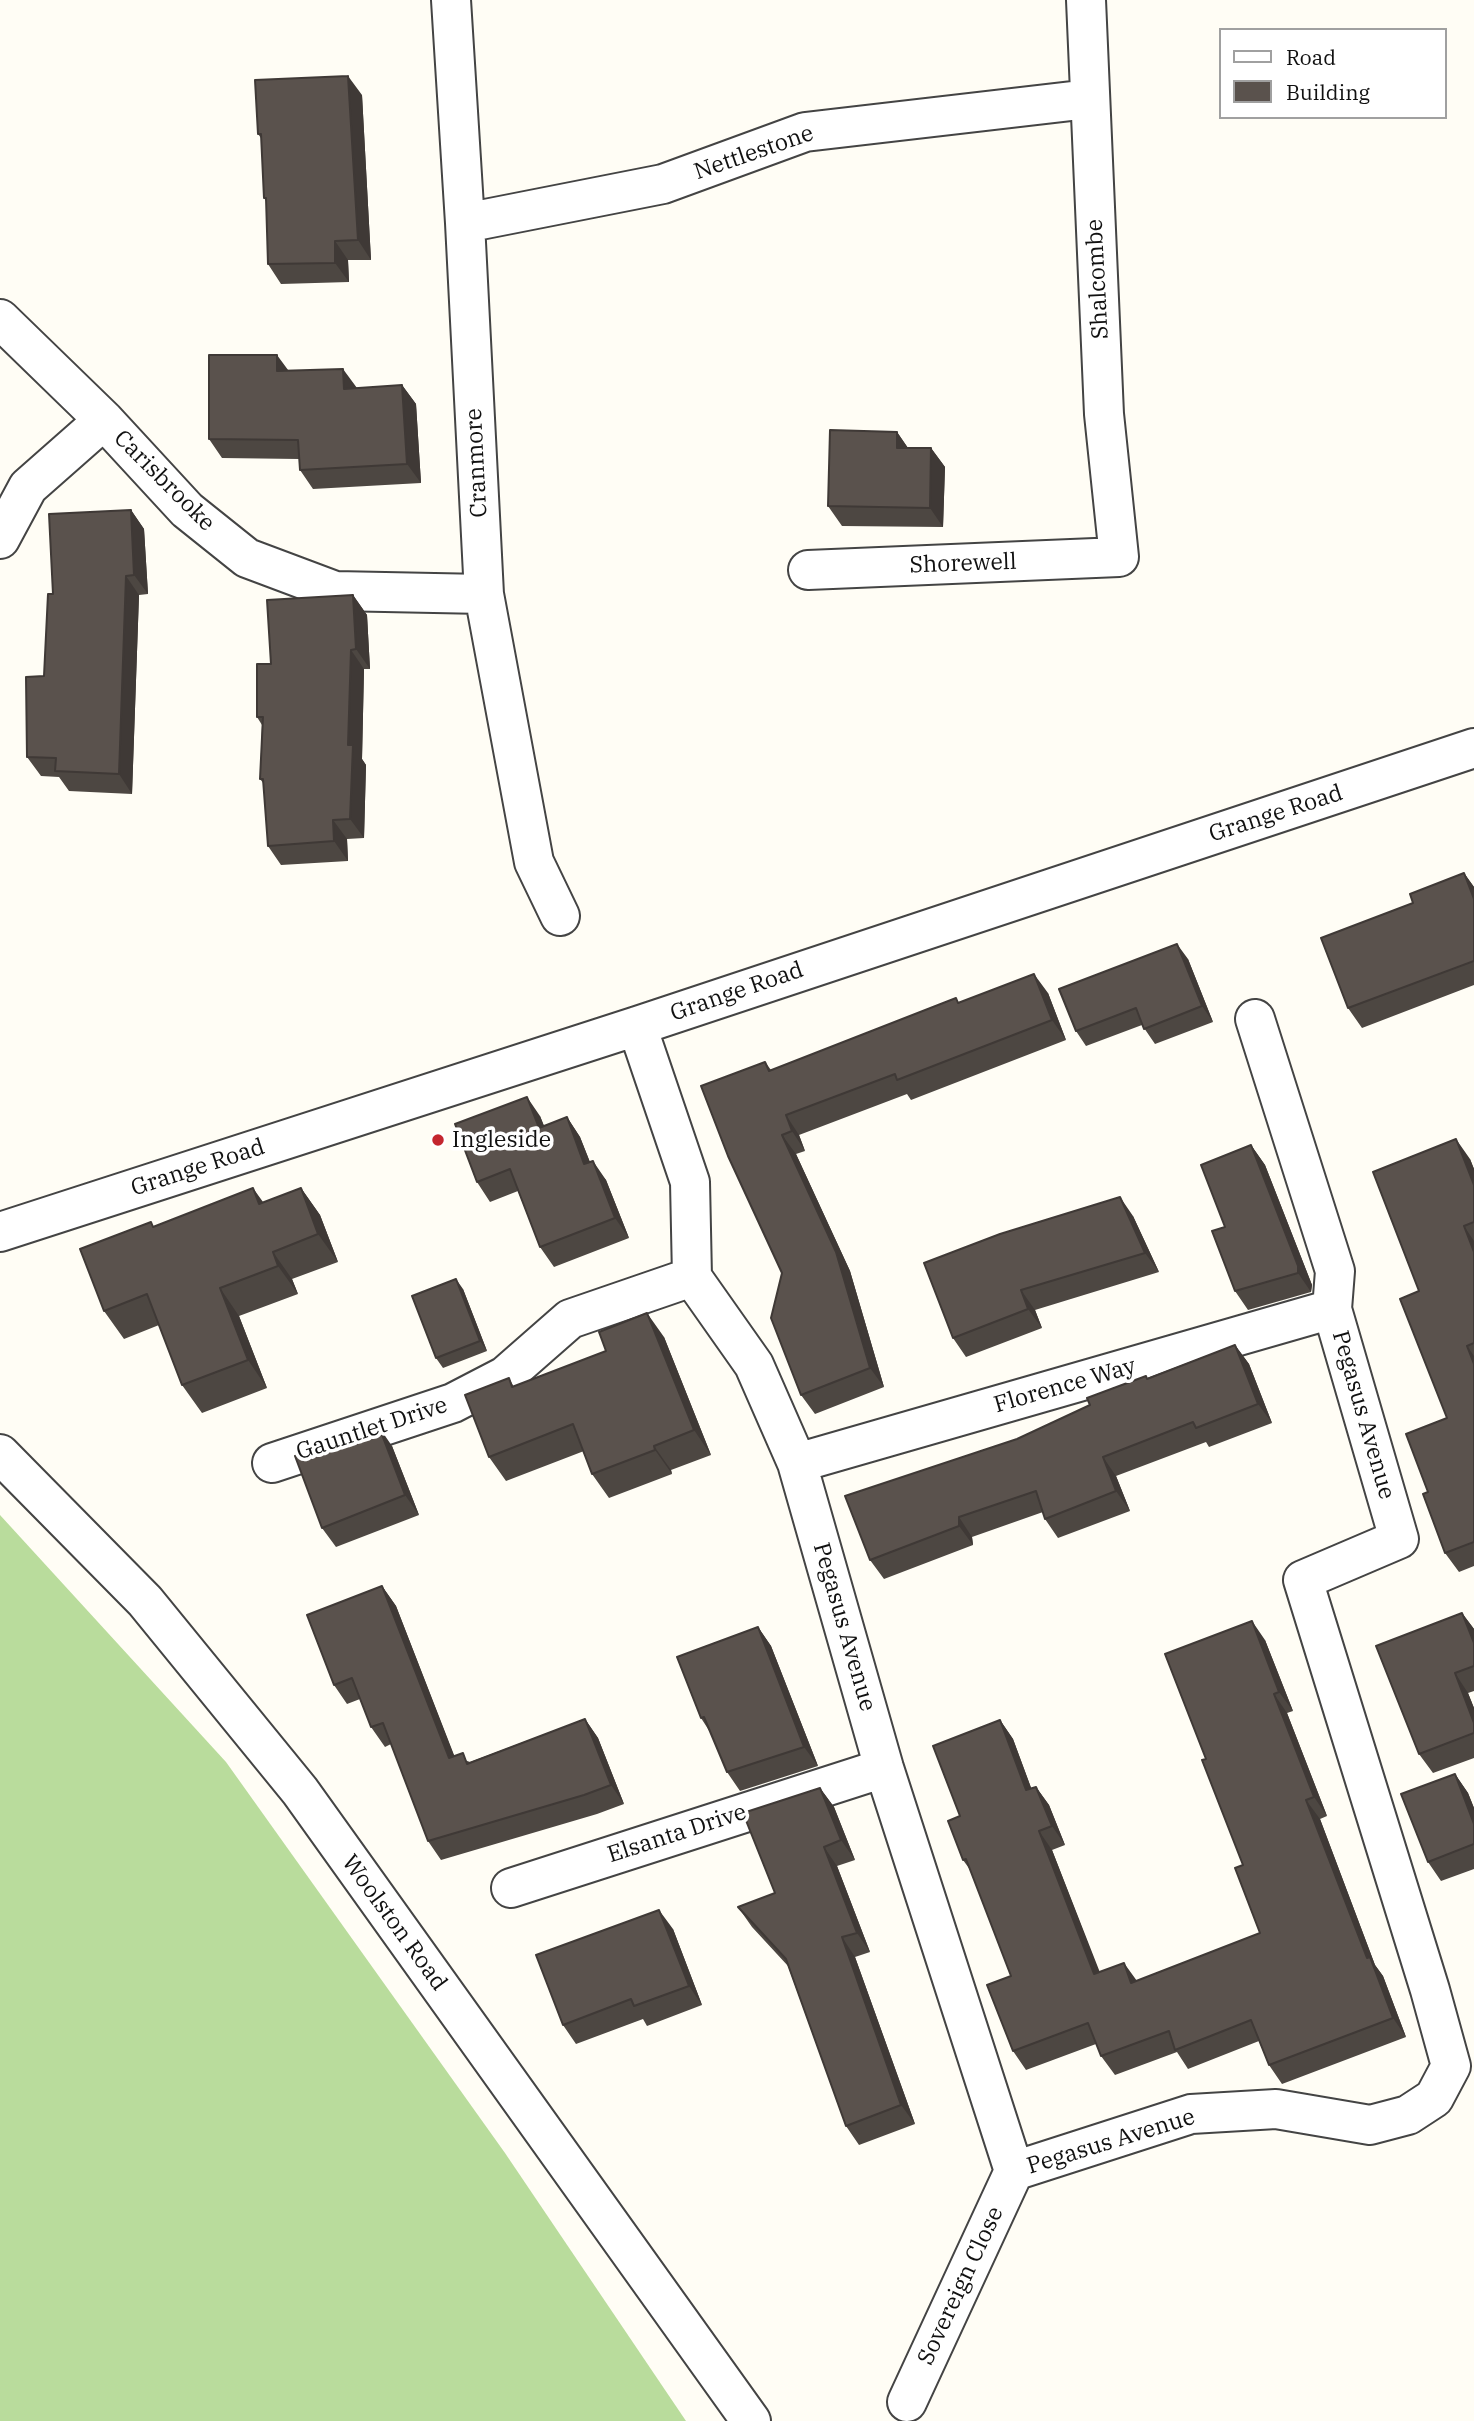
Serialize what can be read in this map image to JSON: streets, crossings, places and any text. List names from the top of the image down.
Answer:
{
  "streets": {
    "street": [
      "Nettlestone",
      "Shalcombe",
      "Cranmore",
      "Carisbrooke",
      "Shorewell",
      "Grange Road",
      "Florence Way",
      "Pegasus Avenue",
      "Gauntlet Drive",
      "Elsanta Drive",
      "Woolston Road",
      "Sovereign Close"
    ]
  },
  "crossings": [
    ["Nettlestone", "Shalcombe"],
    ["Nettlestone", "Cranmore"],
    ["Shalcombe", "Shorewell"],
    ["Cranmore", "Carisbrooke"],
    ["Florence Way", "Pegasus Avenue"],
    ["Pegasus Avenue", "Gauntlet Drive"],
    ["Pegasus Avenue", "Elsanta Drive"],
    ["Pegasus Avenue", "Sovereign Close"]
  ],
  "places": ["Ingleside"],
  "legend": ["Road", "Building"]
}
